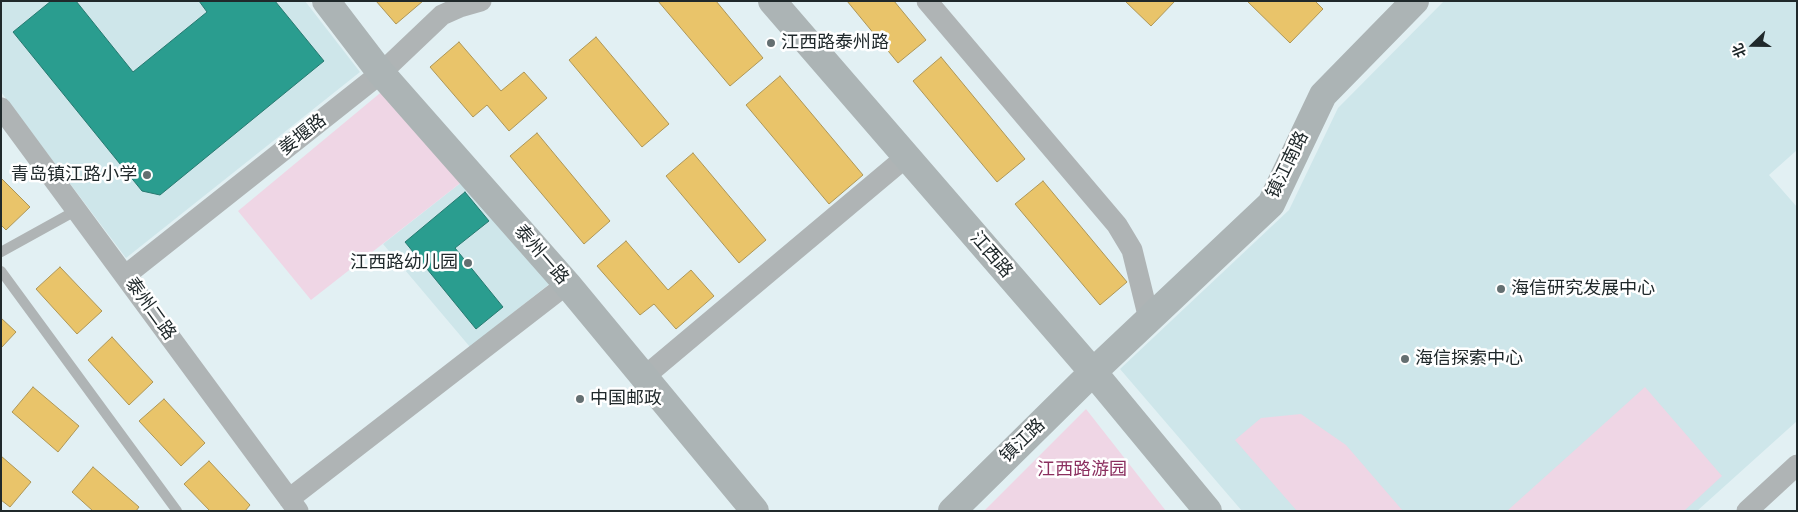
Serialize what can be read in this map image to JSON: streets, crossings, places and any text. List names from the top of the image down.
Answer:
{
  "streets": {
    "street": [
      "姜堰路",
      "镇江南路",
      "泰州一路",
      "江西路",
      "泰州二路",
      "镇江路"
    ]
  },
  "crossings": [
    ["姜堰路", "泰州一路"],
    ["姜堰路", "泰州二路"],
    ["镇江南路", "江西路"],
    ["镇江南路", "镇江路"],
    ["江西路", "镇江路"]
  ],
  "parks": ["江西路游园"],
  "places": [
    "江西路泰州路",
    "青岛镇江路小学",
    "江西路幼儿园",
    "海信研究发展中心",
    "海信探索中心",
    "中国邮政"
  ],
  "north": "left"
}
